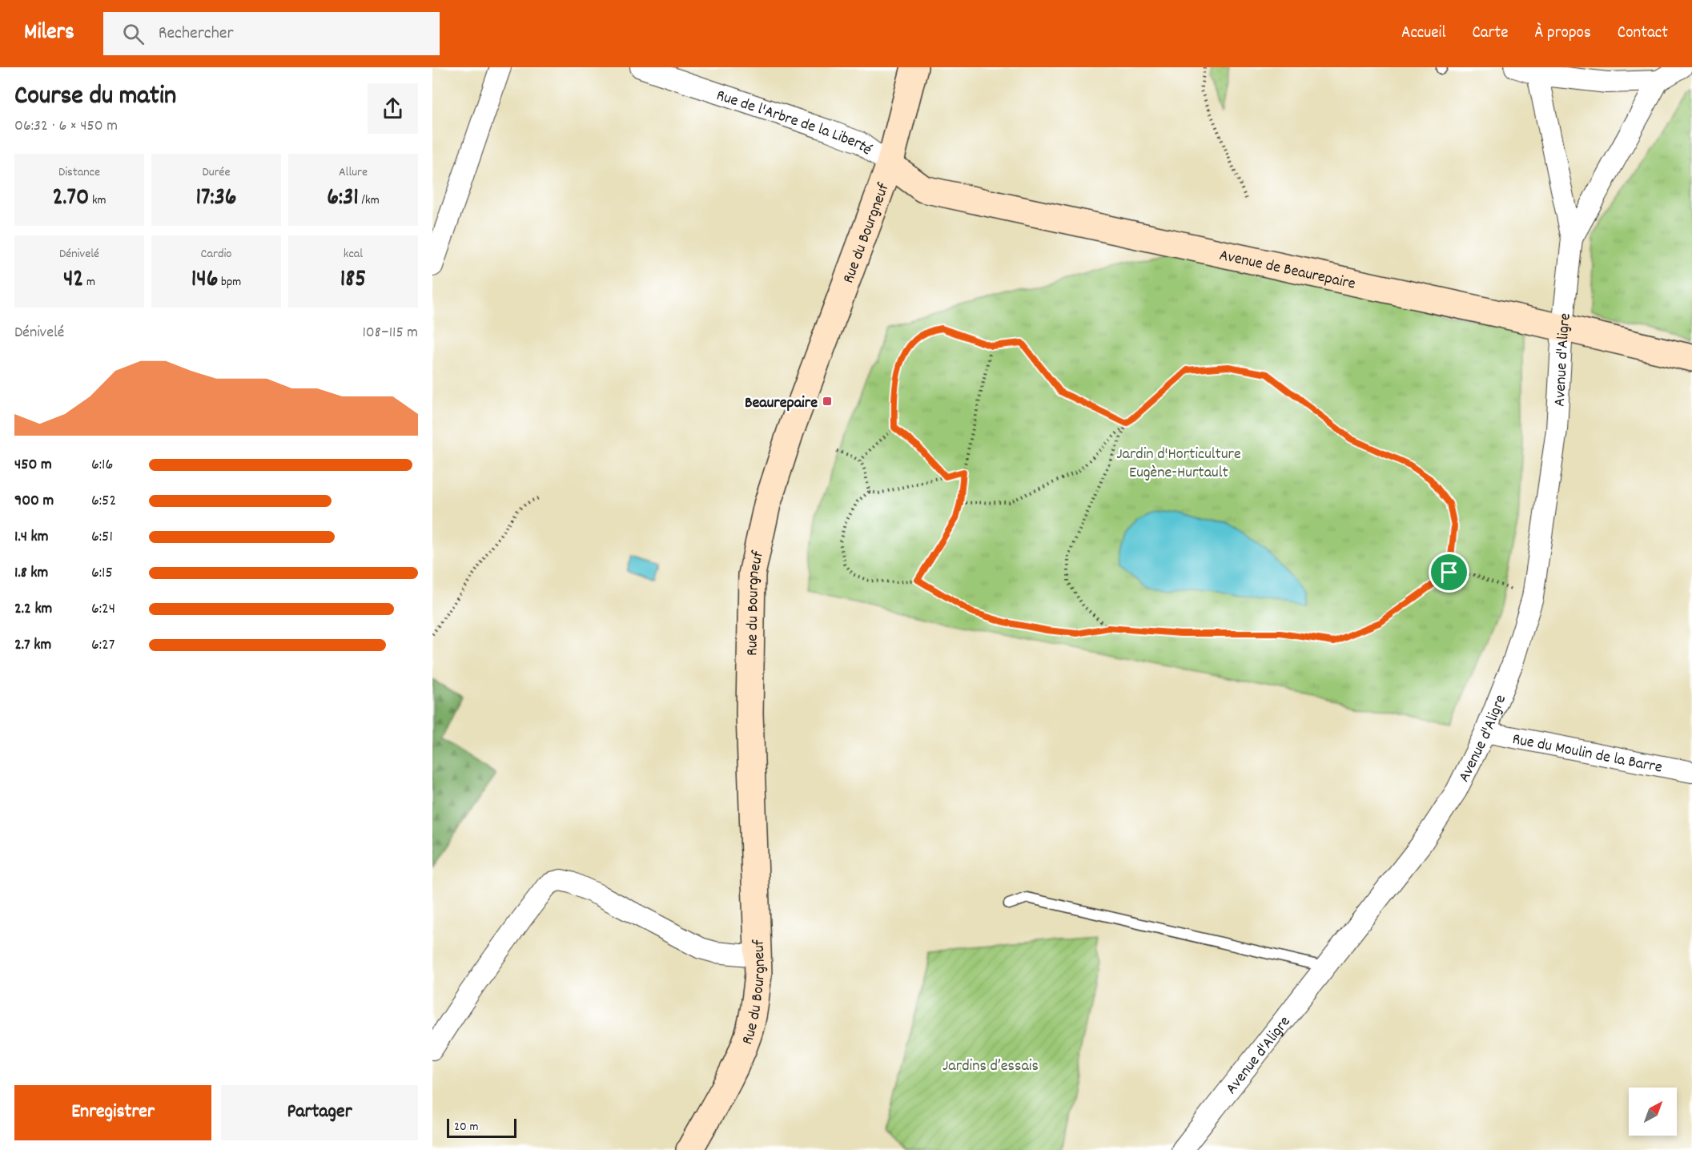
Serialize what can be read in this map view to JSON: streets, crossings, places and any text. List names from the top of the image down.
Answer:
{
  "streets": {
    "main road": ["Rue du Bourgneuf", "Avenue de Beaurepaire"],
    "street": ["Rue de l'Arbre de la Liberté", "Avenue d'Aligre", "Rue du Moulin de la Barre"]
  },
  "crossings": [
    ["Rue de l'Arbre de la Liberté", "Rue du Bourgneuf"],
    ["Rue de l'Arbre de la Liberté", "Avenue de Beaurepaire"],
    ["Rue du Bourgneuf", "Avenue de Beaurepaire"],
    ["Avenue de Beaurepaire", "Avenue d'Aligre"],
    ["Avenue d'Aligre", "Rue du Moulin de la Barre"]
  ],
  "parks": ["Jardin d'Horticulture Eugène-Hurtault", "Jardins d’essais"],
  "places": {
    "transit": ["Beaurepaire"]
  },
  "scale_bar": "20 m",
  "north": "top right",
  "page": {
    "header": "Milers",
    "search": "Rechercher",
    "nav": [
      "Accueil",
      "Carte",
      "À propos",
      "Contact"
    ],
    "heading": ["Course du matin", "06:32 · 6 × 450 m"],
    "stats": [
      ["Distance", "2.70 km"],
      ["Durée", "17:36"],
      ["Allure", "6:31 /km"],
      ["Dénivelé", "42 m"],
      ["Cardio", "146 bpm"],
      ["kcal", "185"]
    ],
    "chart": ["Dénivelé", "108–115 m"],
    "list": [
      {
        "name": "450 m",
        "note": "6:16"
      },
      {
        "name": "900 m",
        "note": "6:52"
      },
      {
        "name": "1.4 km",
        "note": "6:51"
      },
      {
        "name": "1.8 km",
        "note": "6:15"
      },
      {
        "name": "2.2 km",
        "note": "6:24"
      },
      {
        "name": "2.7 km",
        "note": "6:27"
      }
    ],
    "buttons": ["Enregistrer", "Partager"],
    "scale": "20 m"
  }
}
